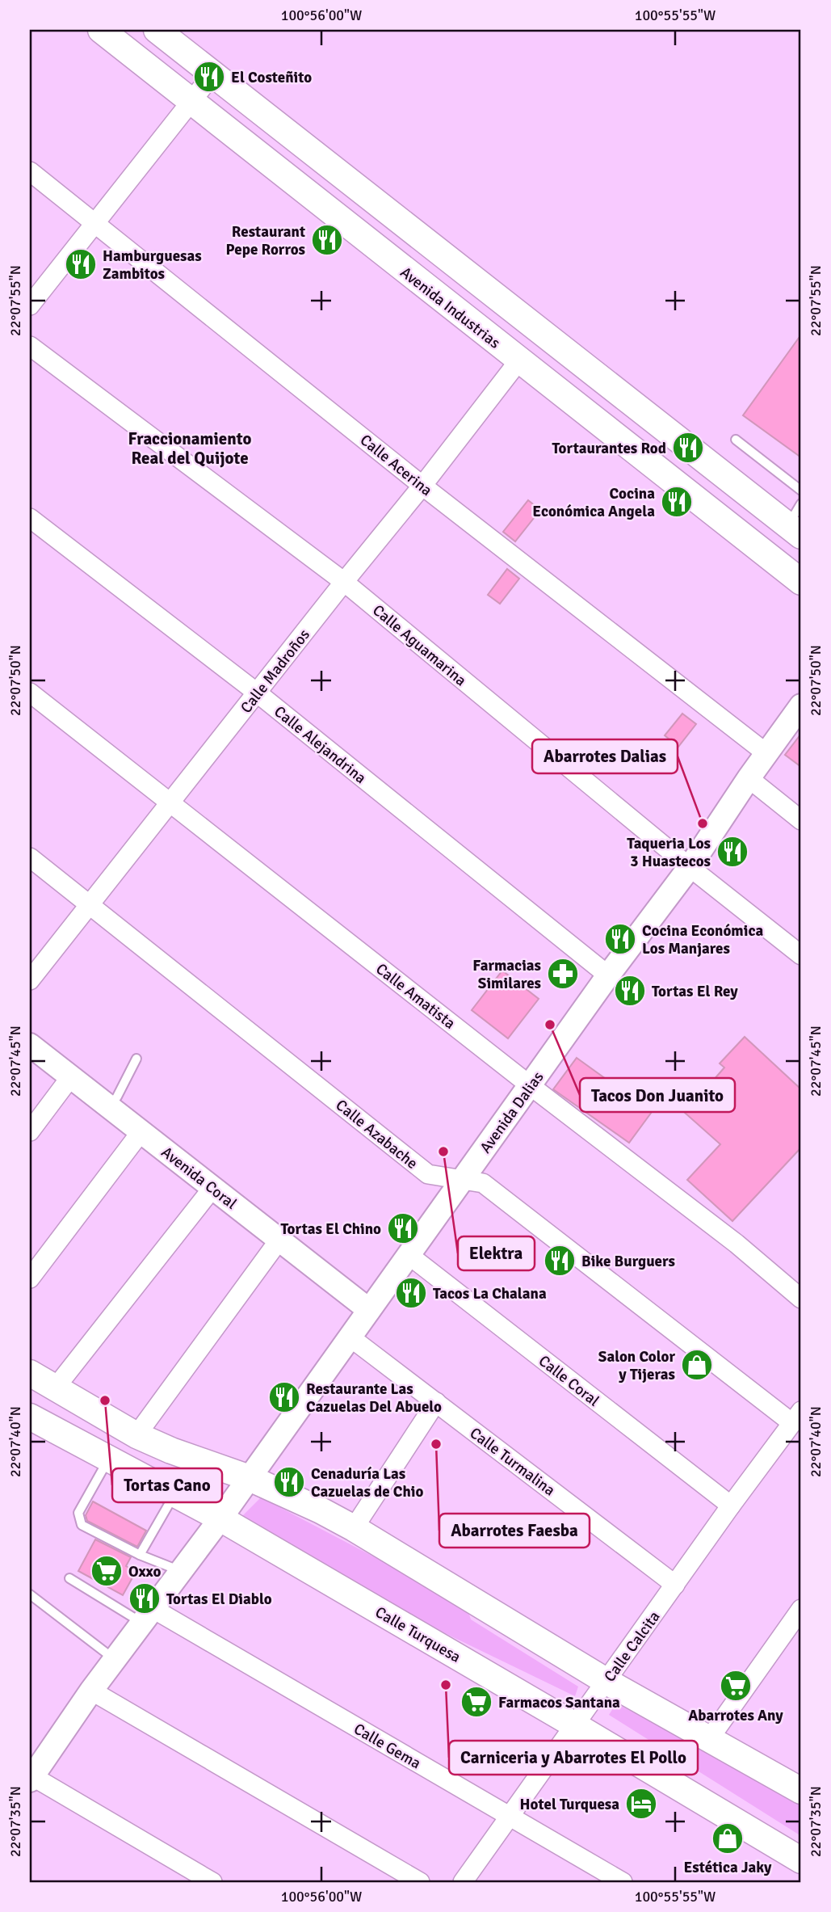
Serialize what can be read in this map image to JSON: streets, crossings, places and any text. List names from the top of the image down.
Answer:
{
  "streets": {
    "main road": ["Avenida Industrias", "Calle Turquesa"],
    "street": [
      "Calle Acerina",
      "Calle Aguamarina",
      "Calle Madroños",
      "Calle Alejandrina",
      "Calle Amatista",
      "Avenida Dalias",
      "Calle Azabache",
      "Avenida Coral",
      "Calle Coral",
      "Calle Turmalina",
      "Calle Calcita",
      "Calle Gema"
    ]
  },
  "crossings": [
    ["Avenida Industrias", "Calle Madroños"],
    ["Calle Acerina", "Calle Madroños"],
    ["Calle Acerina", "Avenida Dalias"],
    ["Calle Aguamarina", "Calle Madroños"],
    ["Calle Aguamarina", "Avenida Dalias"],
    ["Calle Madroños", "Calle Alejandrina"],
    ["Calle Madroños", "Calle Amatista"],
    ["Calle Madroños", "Calle Azabache"],
    ["Calle Alejandrina", "Avenida Dalias"],
    ["Calle Amatista", "Avenida Dalias"],
    ["Avenida Dalias", "Calle Azabache"],
    ["Avenida Dalias", "Avenida Coral"],
    ["Avenida Dalias", "Calle Coral"],
    ["Avenida Dalias", "Calle Turmalina"],
    ["Avenida Dalias", "Calle Turquesa"],
    ["Avenida Dalias", "Calle Gema"],
    ["Calle Azabache", "Calle Calcita"],
    ["Calle Coral", "Calle Calcita"],
    ["Calle Turmalina", "Calle Calcita"],
    ["Calle Turquesa", "Calle Calcita"],
    ["Calle Calcita", "Calle Gema"]
  ],
  "districts": ["Fraccionamiento Real del Quijote"],
  "places": {
    "restaurant": [
      "El Costeñito",
      "Restaurant Pepe Rorros",
      "Hamburguesas Zambitos",
      "Tortaurantes Rod",
      "Cocina Económica Angela",
      "Taqueria Los 3 Huastecos",
      "Cocina Económica Los Manjares",
      "Tortas El Rey",
      "Tortas El Chino",
      "Bike Burguers",
      "Tacos La Chalana",
      "Restaurante Las Cazuelas Del Abuelo",
      "Cenaduría Las Cazuelas de Chio",
      "Tortas El Diablo"
    ],
    "other": [
      "Abarrotes Dalias",
      "Tacos Don Juanito",
      "Elektra",
      "Tortas Cano",
      "Abarrotes Faesba",
      "Carniceria y Abarrotes El Pollo"
    ],
    "pharmacy": ["Farmacias Similares"],
    "shop": ["Salon Color y Tijeras", "Estética Jaky"],
    "supermarket": ["Oxxo", "Abarrotes Any", "Farmacos Santana"],
    "hotel": ["Hotel Turquesa"]
  },
  "coordinates": [
    "100°56'00\"W",
    "100°55'55\"W",
    "22°07'55\"N",
    "22°07'50\"N",
    "22°07'45\"N",
    "22°07'40\"N",
    "22°07'35\"N"
  ]
}
